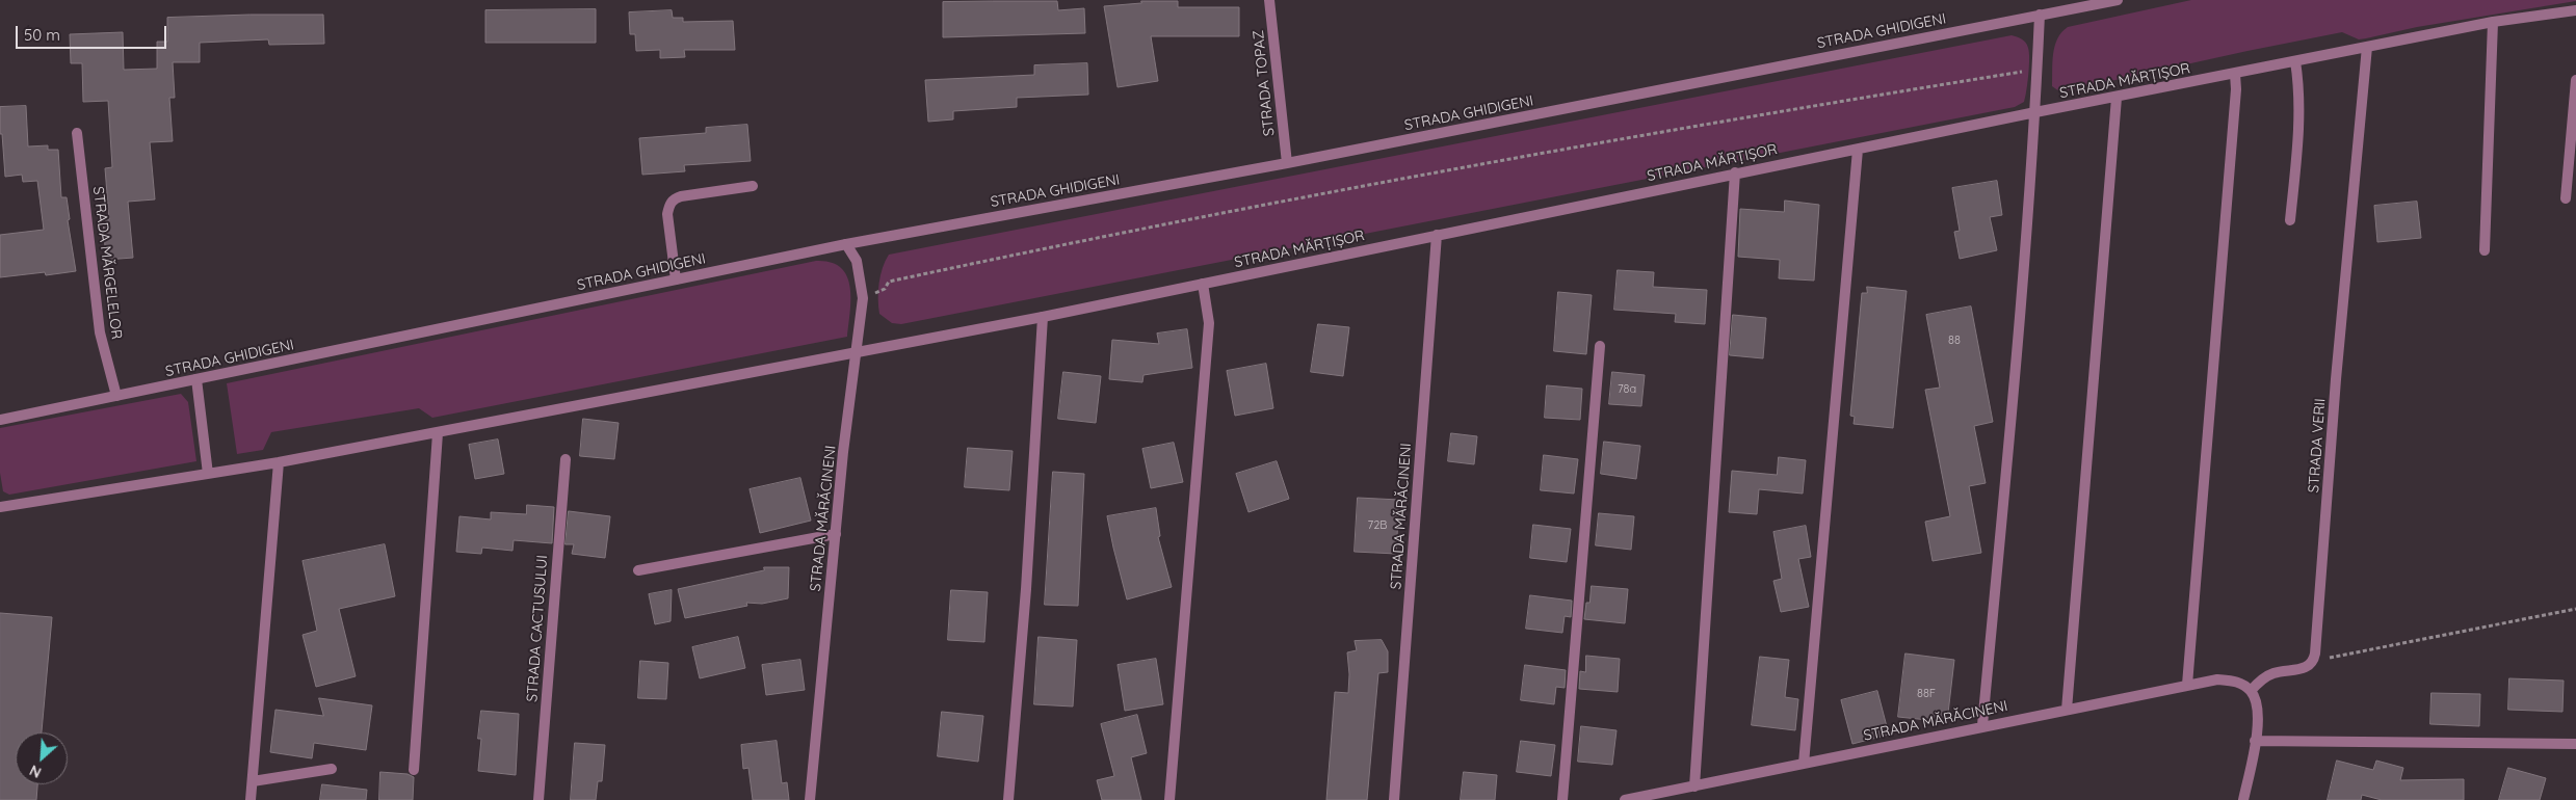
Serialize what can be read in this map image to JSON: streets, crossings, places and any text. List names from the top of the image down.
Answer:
{
  "streets": {
    "street": [
      "STRADA GHIDIGENI",
      "STRADA MĂRȚIȘOR",
      "STRADA TOPAZ",
      "STRADA MĂRGELELOR",
      "STRADA VERII",
      "STRADA MĂRĂCINENI",
      "STRADA CACTUSULUI"
    ]
  },
  "crossings": [
    ["STRADA GHIDIGENI", "STRADA TOPAZ"],
    ["STRADA GHIDIGENI", "STRADA MĂRGELELOR"],
    ["STRADA GHIDIGENI", "STRADA MĂRĂCINENI"],
    ["STRADA MĂRȚIȘOR", "STRADA VERII"],
    ["STRADA MĂRȚIȘOR", "STRADA MĂRĂCINENI"]
  ],
  "house_numbers": [
    "88",
    "78a",
    "72B",
    "88F"
  ],
  "scale_bar": "50 m",
  "north": "bottom left"
}
